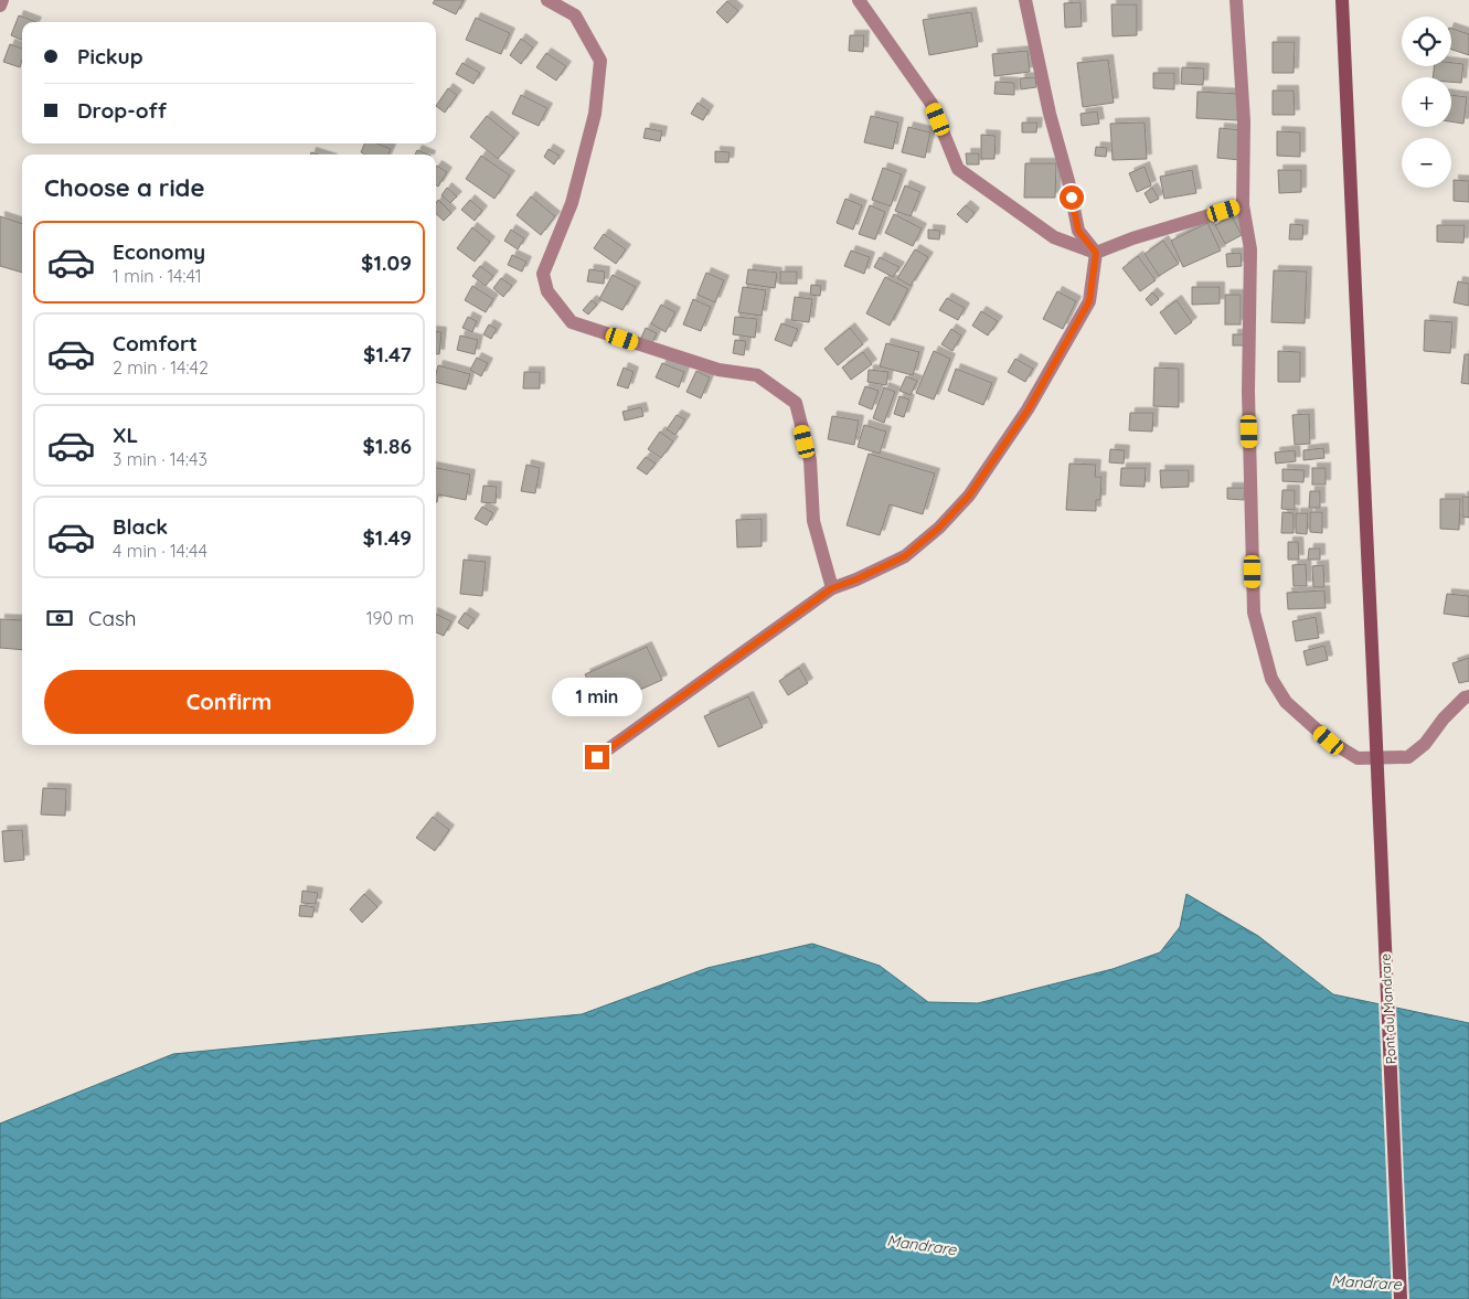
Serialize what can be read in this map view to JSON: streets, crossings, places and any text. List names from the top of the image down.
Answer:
{
  "streets": {
    "main road": ["Pont du Mandrare"]
  },
  "water": ["Mandrare"],
  "page": {
    "map_buttons": ["+", "−"],
    "banner": ["Pickup", "Drop-off"],
    "heading": "Choose a ride",
    "list": [
      {
        "name": "Economy",
        "note": "1 min · 14:41",
        "value": "$1.09"
      },
      {
        "name": "Comfort",
        "note": "2 min · 14:42",
        "value": "$1.47"
      },
      {
        "name": "XL",
        "note": "3 min · 14:43",
        "value": "$1.86"
      },
      {
        "name": "Black",
        "note": "4 min · 14:44",
        "value": "$1.49"
      }
    ],
    "pay": ["Cash", "190 m"],
    "buttons": "Confirm",
    "bubble": "1 min"
  }
}
